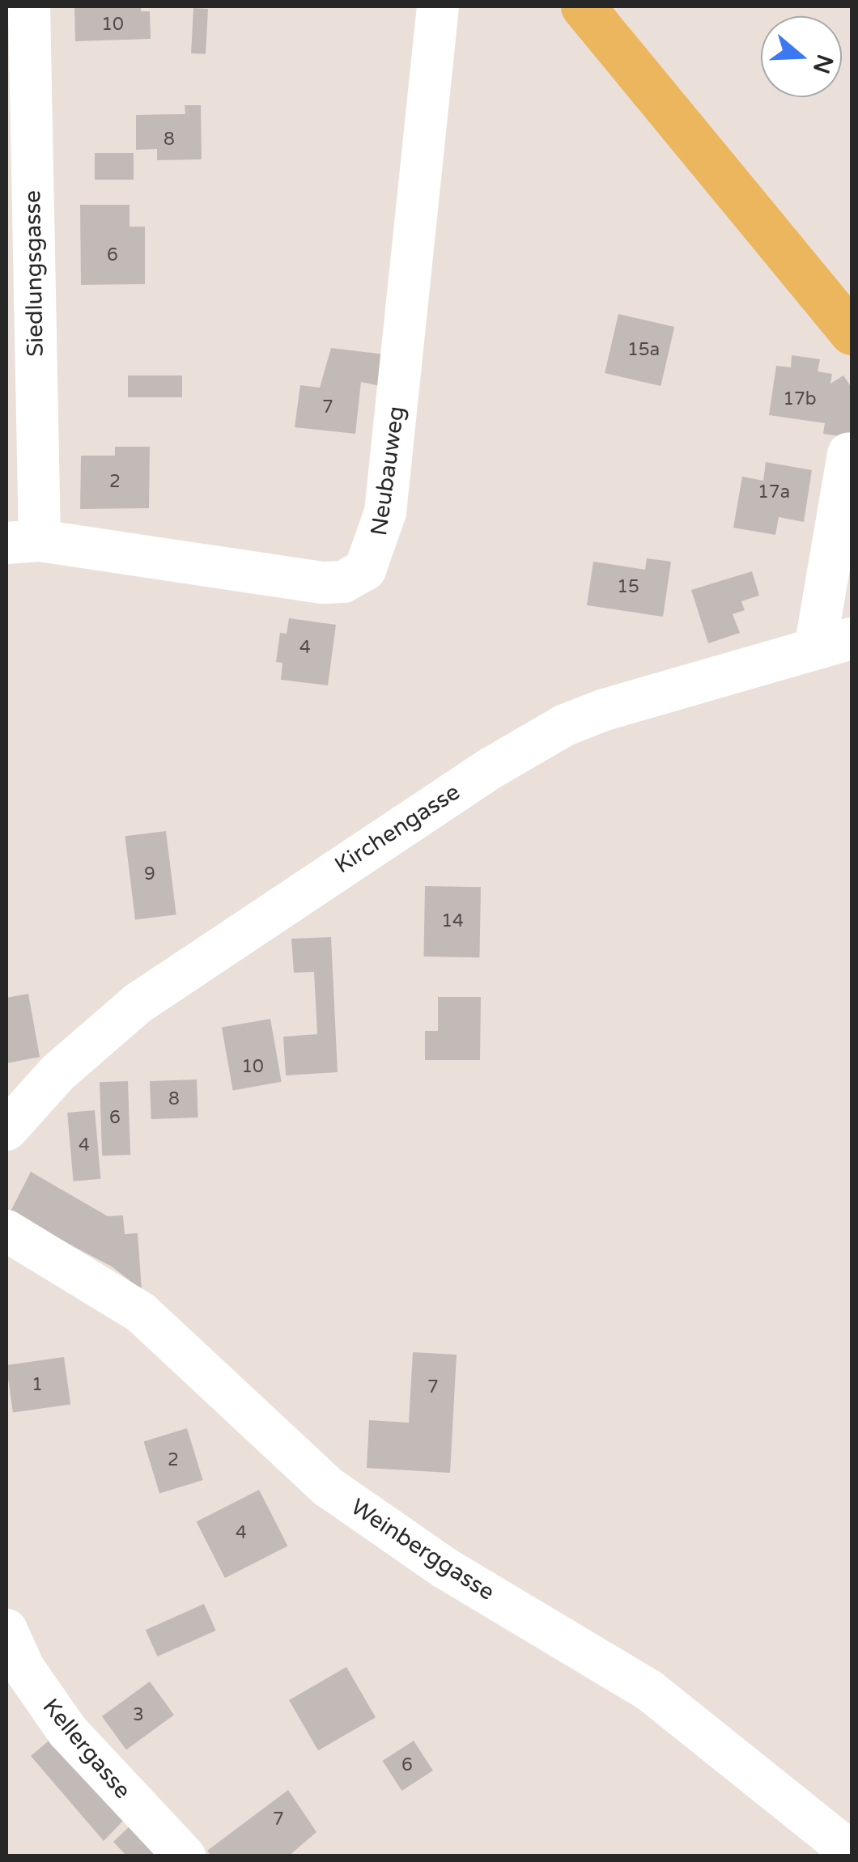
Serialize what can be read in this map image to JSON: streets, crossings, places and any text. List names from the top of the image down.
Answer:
{
  "streets": {
    "street": [
      "Siedlungsgasse",
      "Neubauweg",
      "Kirchengasse",
      "Weinberggasse",
      "Kellergasse"
    ]
  },
  "crossings": [
    ["Siedlungsgasse", "Neubauweg"]
  ],
  "house_numbers": [
    "10",
    "8",
    "6",
    "15a",
    "17b",
    "7",
    "2",
    "17a",
    "15",
    "4",
    "9",
    "14",
    "10",
    "8",
    "6",
    "4",
    "1",
    "7",
    "2",
    "4",
    "3",
    "6",
    "7"
  ],
  "north": "right"
}
